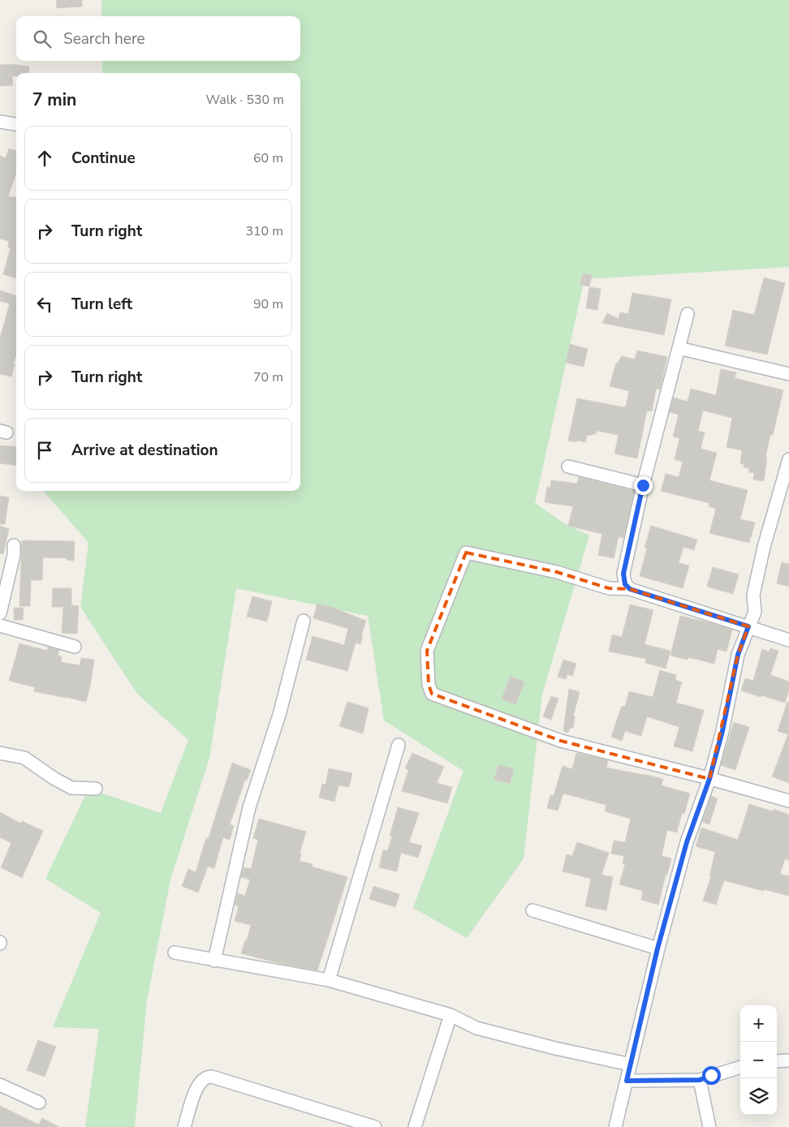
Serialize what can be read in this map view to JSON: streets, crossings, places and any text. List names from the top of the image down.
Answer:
{
  "page": {
    "search": "Search here",
    "heading": ["7 min", "Walk · 530 m"],
    "list": [
      ["Continue", "60 m"],
      ["Turn right", "310 m"],
      ["Turn left", "90 m"],
      ["Turn right", "70 m"],
      "Arrive at destination"
    ],
    "map_buttons": ["+", "−"]
  }
}
